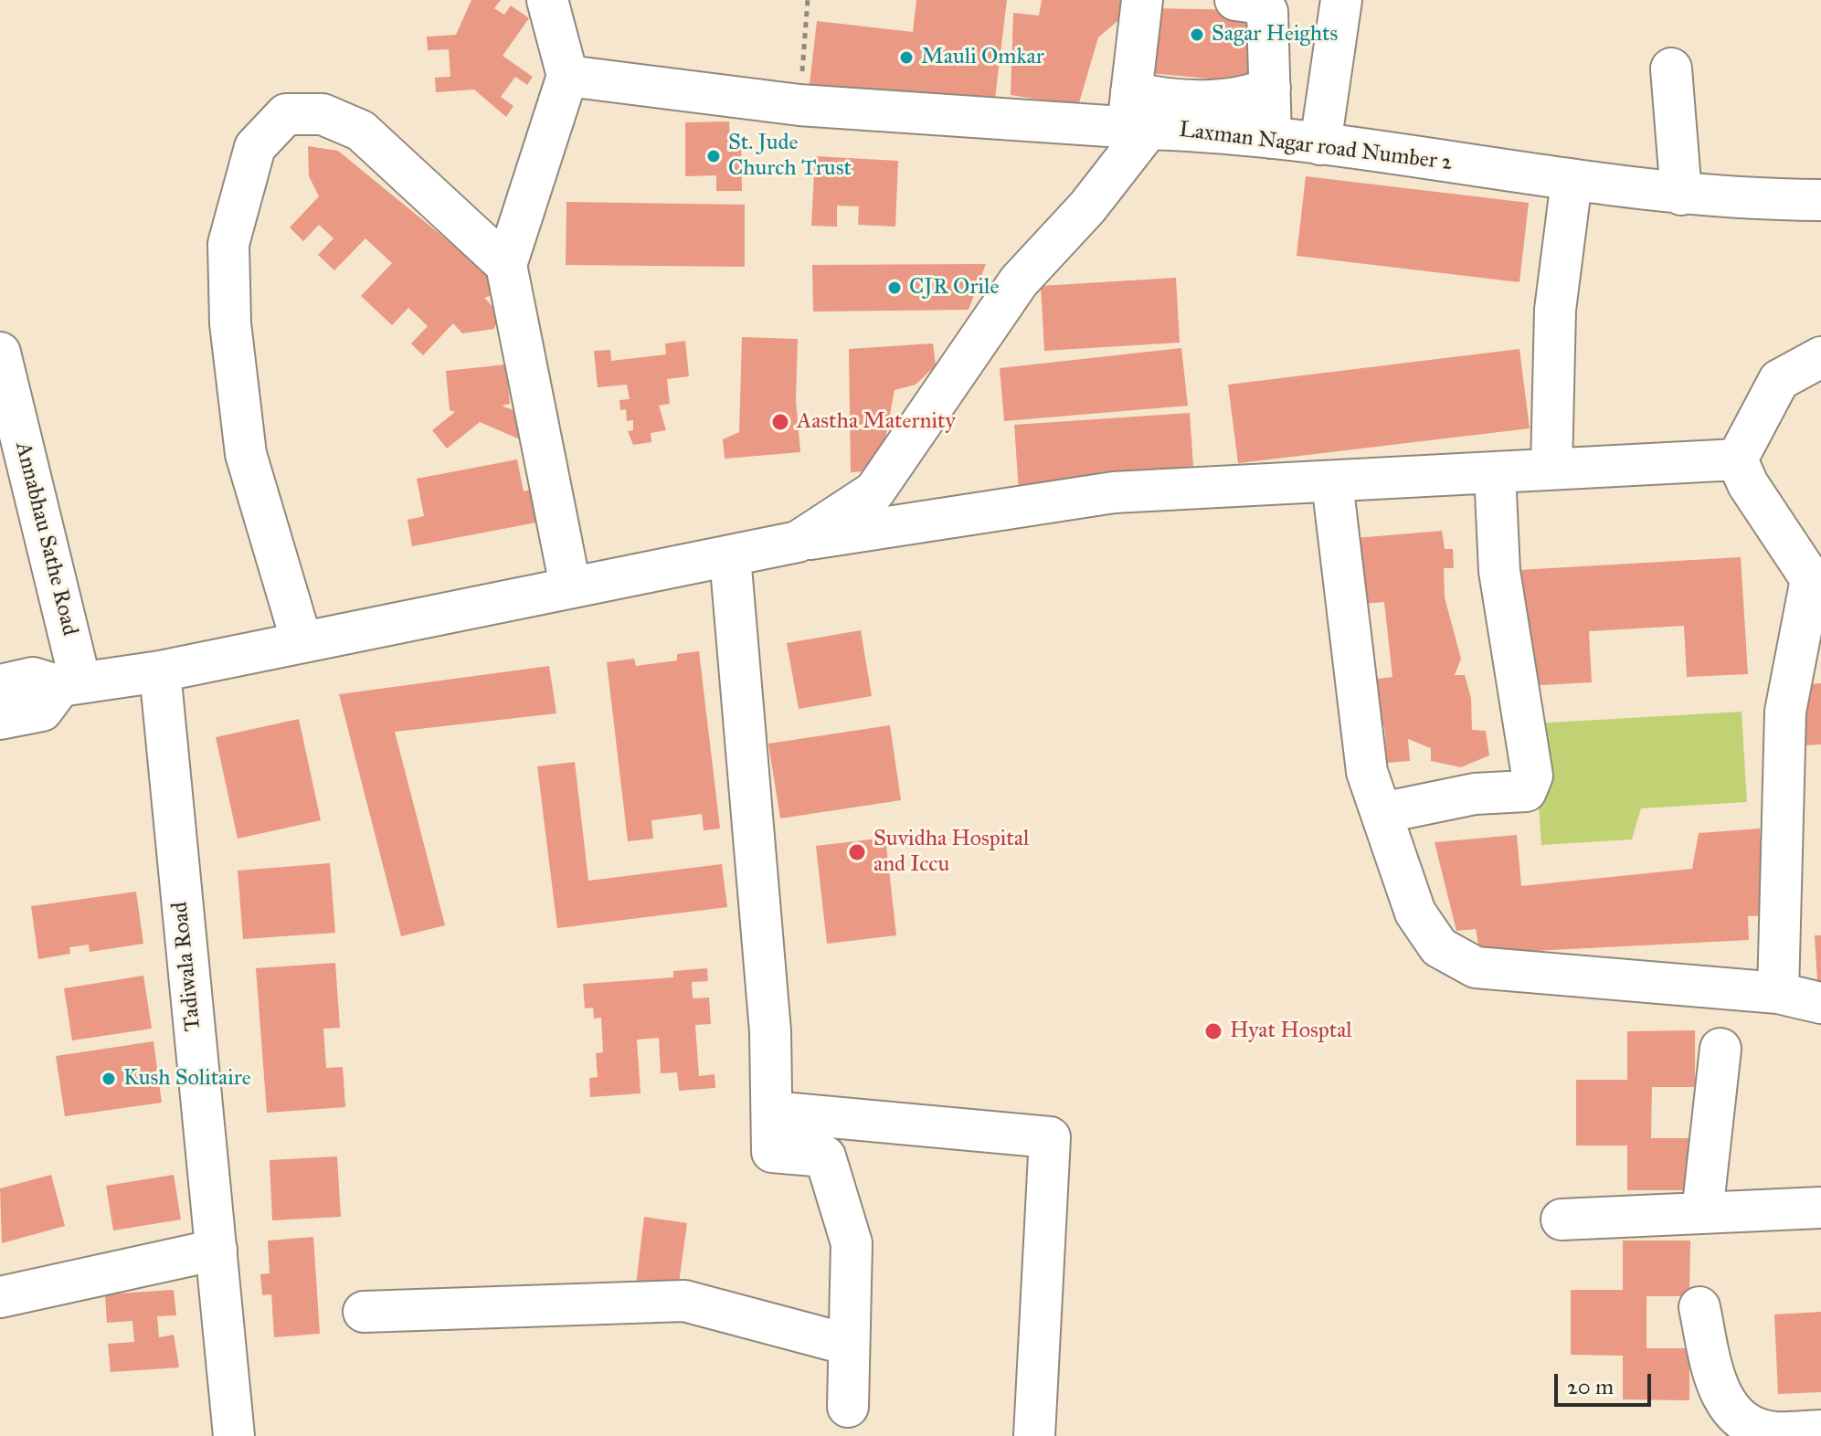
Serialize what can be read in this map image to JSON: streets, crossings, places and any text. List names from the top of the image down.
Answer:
{
  "streets": {
    "street": ["Laxman Nagar road Number 2", "Annabhau Sathe Road", "Tadiwala Road"]
  },
  "crossings": [
    ["Laxman Nagar road Number 2", "Annabhau Sathe Road"],
    ["Laxman Nagar road Number 2", "Tadiwala Road"]
  ],
  "places": [
    "Sagar Heights",
    "Mauli Omkar",
    "St. Jude Church Trust",
    "CJR Orile",
    "Aastha Maternity",
    "Suvidha Hospital and Iccu",
    "Hyat Hosptal",
    "Kush Solitaire"
  ],
  "scale_bar": "20 m"
}
